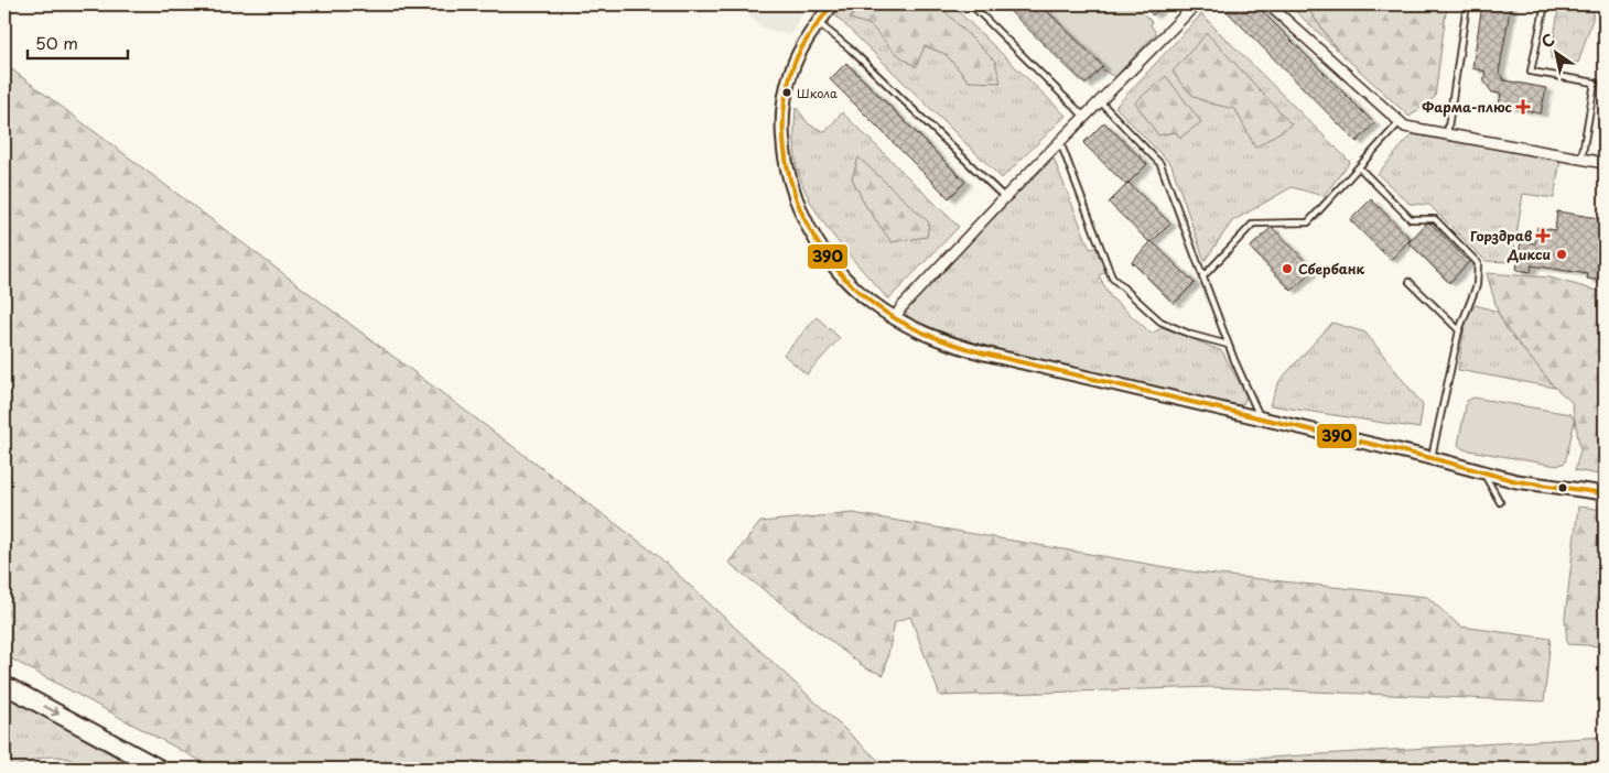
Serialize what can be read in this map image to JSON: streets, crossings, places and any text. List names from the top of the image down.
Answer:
{
  "places": {
    "other": ["Школа", "Дикси", "Сбербанк"],
    "health": ["Фарма-плюс", "Горздрав"]
  },
  "lines": ["transit line 390"],
  "scale_bar": "50 m",
  "north": "top left"
}
